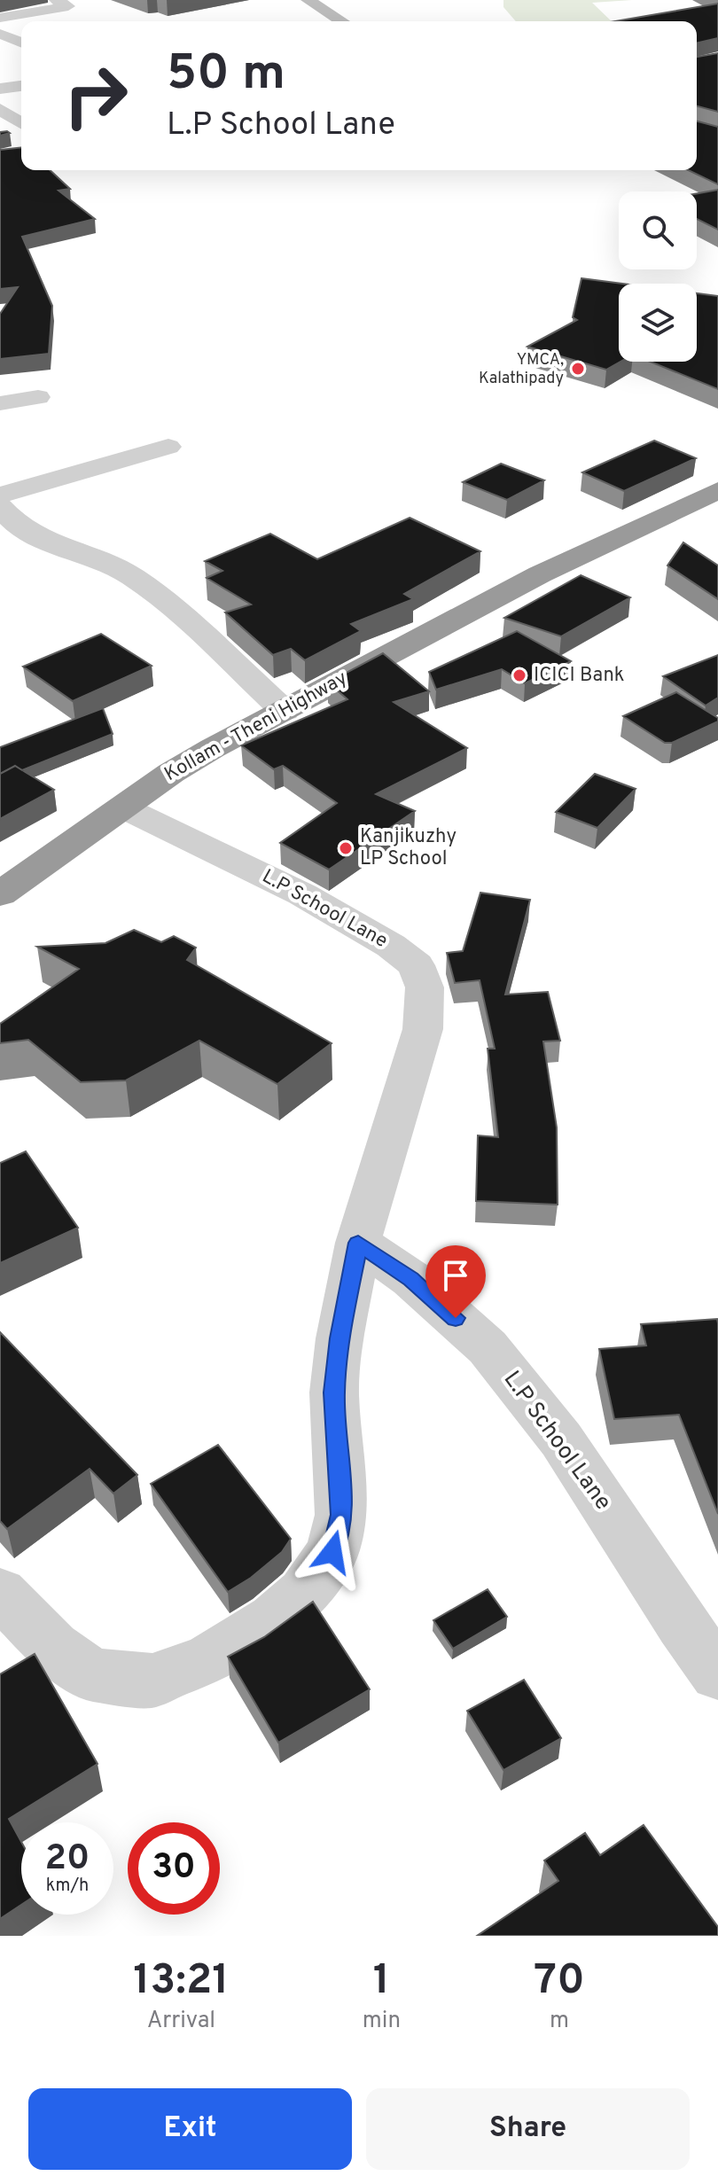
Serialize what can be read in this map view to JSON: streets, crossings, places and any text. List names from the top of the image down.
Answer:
{
  "streets": {
    "highway": ["Kollam - Theni Highway"],
    "street": ["L.P School Lane"]
  },
  "crossings": [
    ["Kollam - Theni Highway", "L.P School Lane"]
  ],
  "places": ["YMCA, Kalathipady", "ICICI Bank", "Kanjikuzhy LP School"],
  "page": {
    "turn": ["50 m", "L.P School Lane"],
    "speed": "20 km/h",
    "limit": "30",
    "eta": [
      "13:21",
      "Arrival",
      "1",
      "min",
      "70",
      "m"
    ],
    "buttons": ["Exit", "Share"]
  }
}
